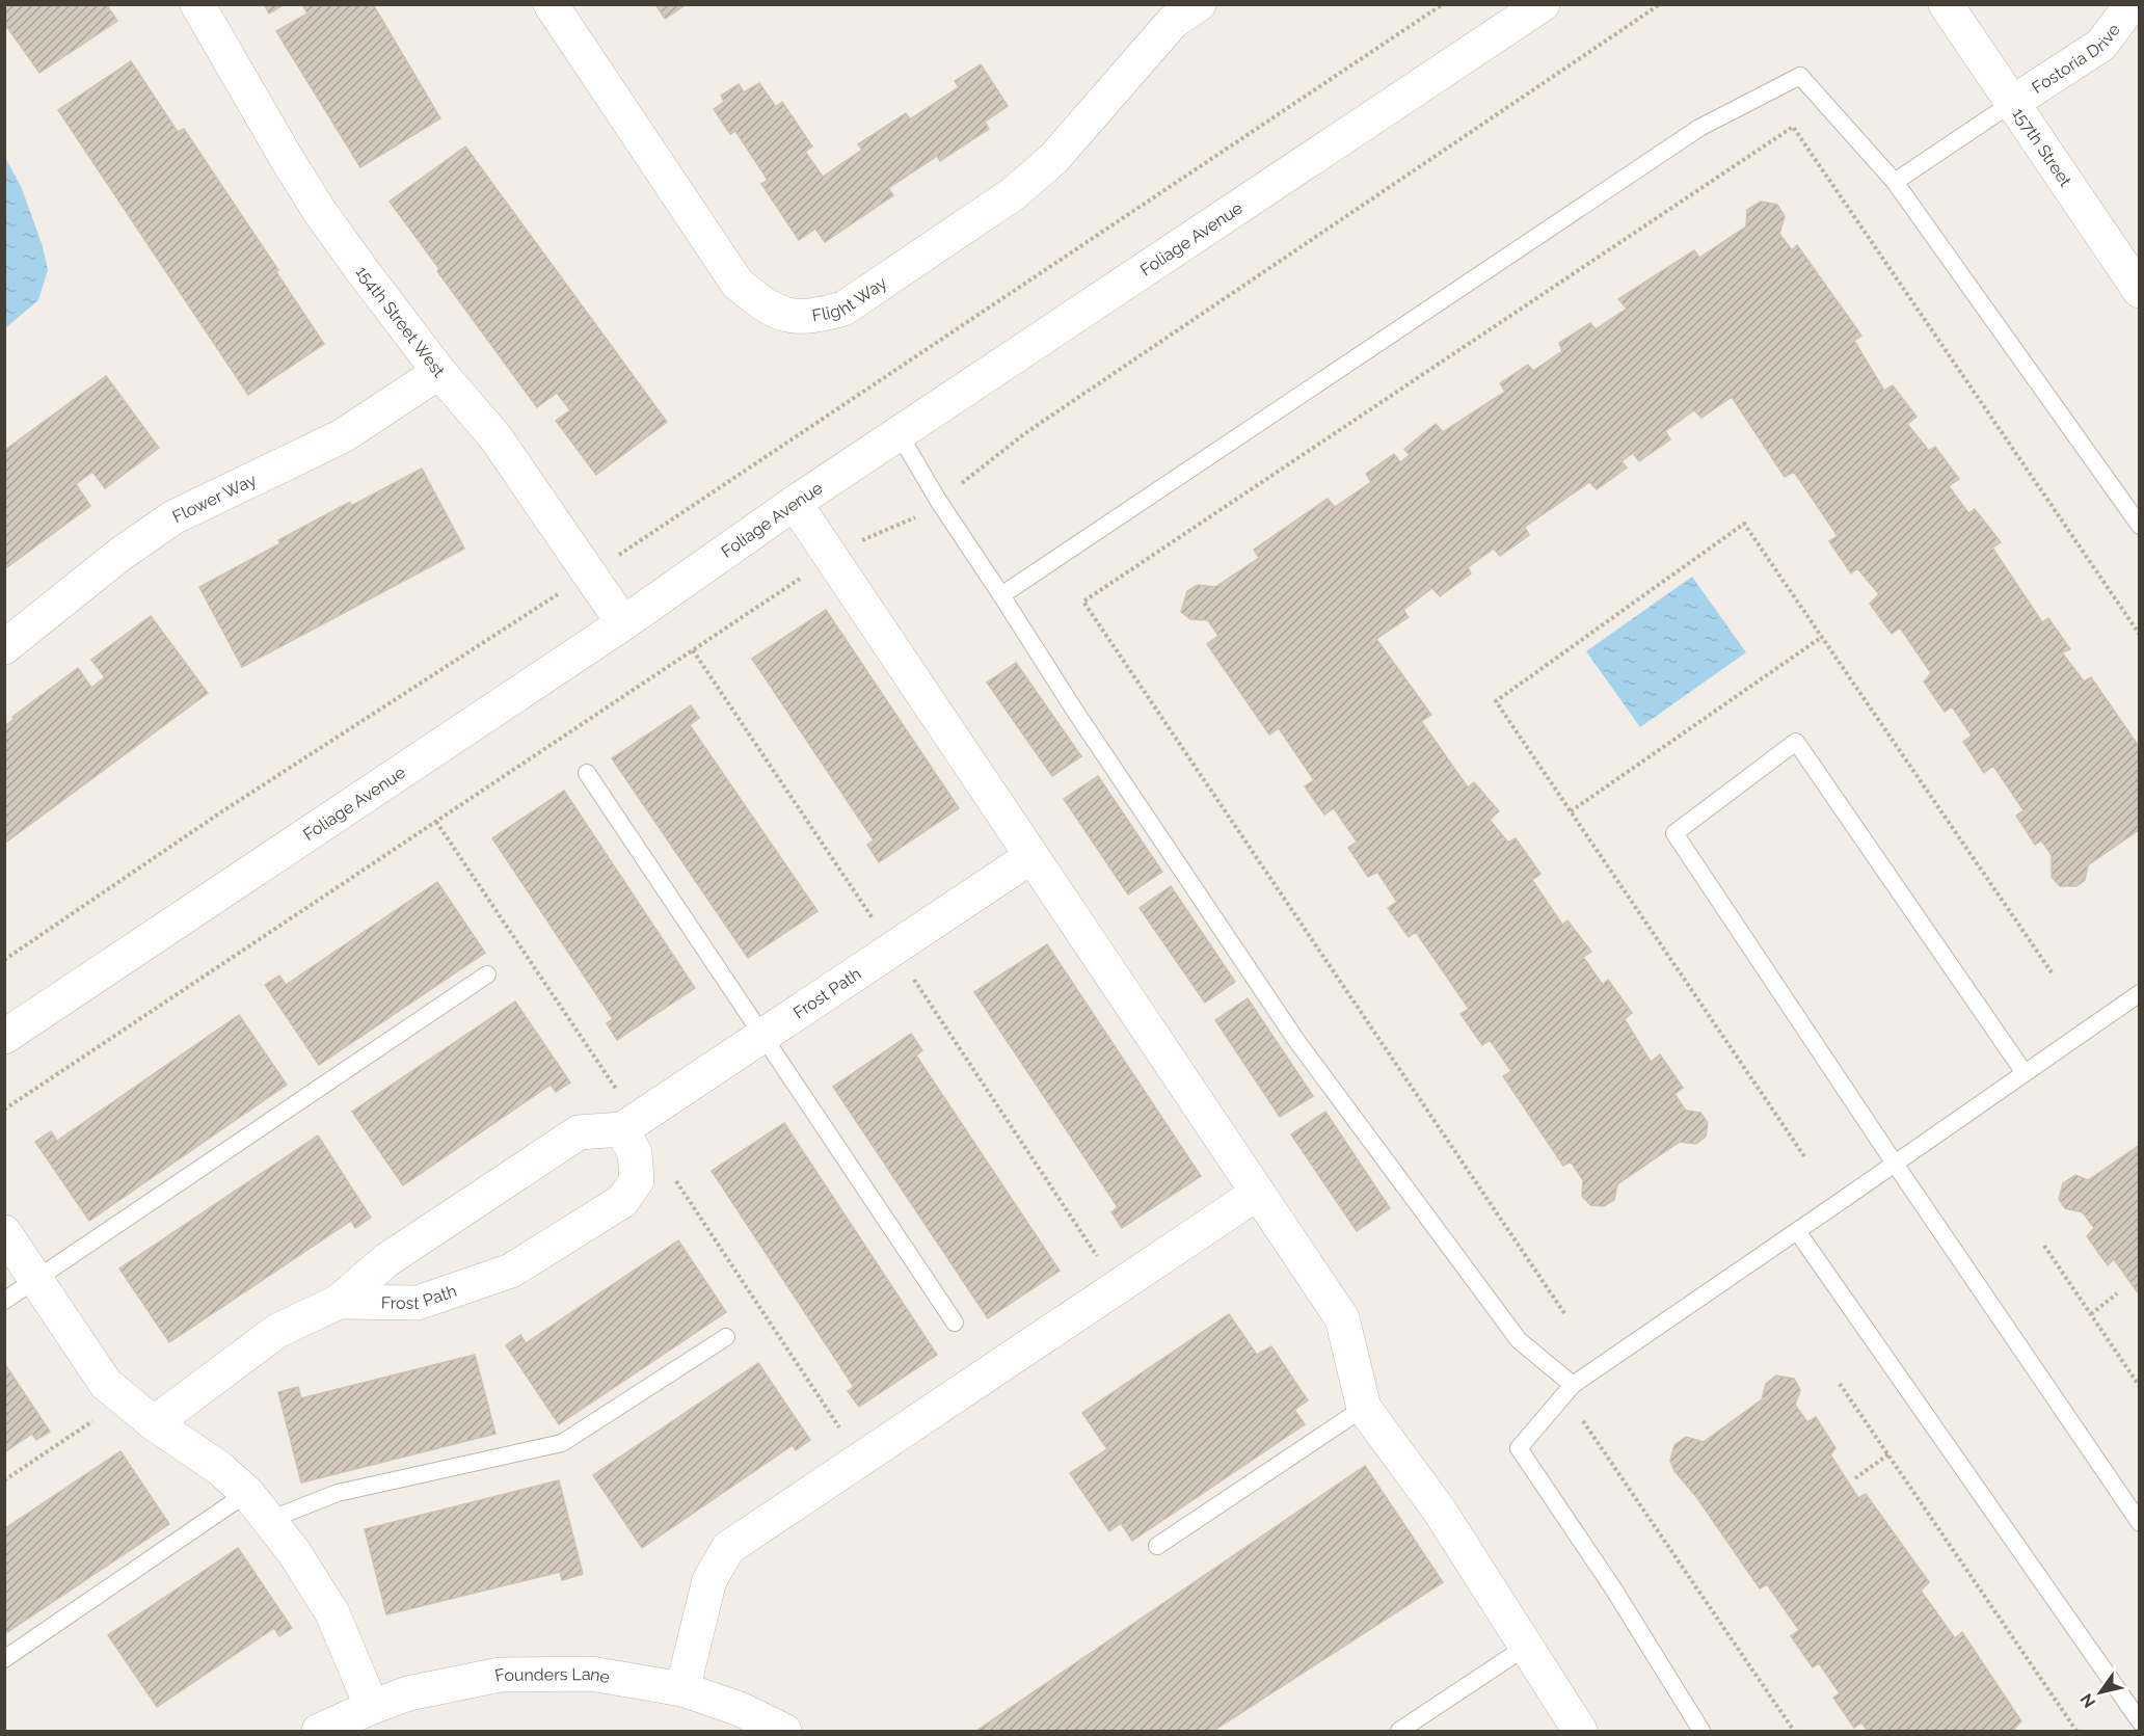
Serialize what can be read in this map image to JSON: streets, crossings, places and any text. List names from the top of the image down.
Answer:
{
  "streets": {
    "street": [
      "Fostoria Drive",
      "157th Street",
      "Foliage Avenue",
      "Flight Way",
      "154th Street West",
      "Flower Way",
      "Frost Path",
      "Founders Lane"
    ]
  },
  "crossings": [
    ["Fostoria Drive", "157th Street"],
    ["Foliage Avenue", "154th Street West"],
    ["154th Street West", "Flower Way"]
  ],
  "north": "bottom left"
}
